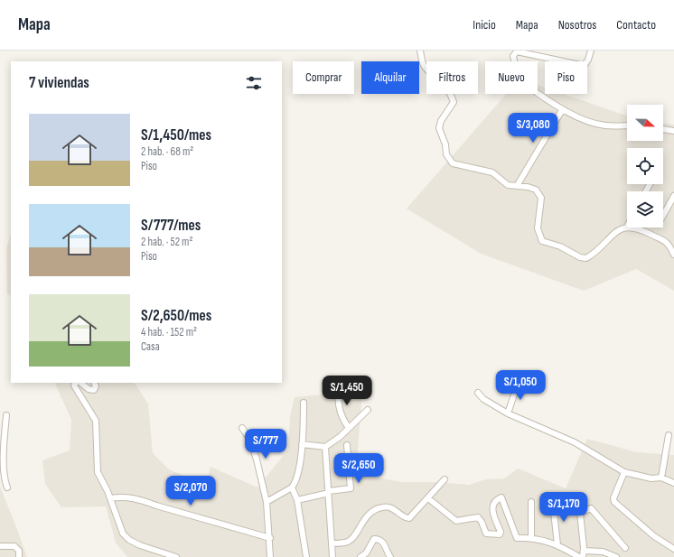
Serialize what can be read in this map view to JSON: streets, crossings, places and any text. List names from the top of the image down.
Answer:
{
  "north": "right",
  "page": {
    "header": "Mapa",
    "nav": [
      "Inicio",
      "Mapa",
      "Nosotros",
      "Contacto"
    ],
    "chip": [
      "Comprar",
      "Alquilar",
      "Filtros",
      "Nuevo",
      "Piso"
    ],
    "heading": "7 viviendas",
    "list": [
      {
        "name": "S/1,450/mes",
        "note": "2 hab. · 68 m² · Piso"
      },
      {
        "name": "S/777/mes",
        "note": "2 hab. · 52 m² · Piso"
      },
      {
        "name": "S/2,650/mes",
        "note": "4 hab. · 152 m² · Casa"
      }
    ],
    "price": [
      "S/3,080",
      "S/1,050",
      "S/1,450",
      "S/777",
      "S/2,650",
      "S/2,070",
      "S/1,170"
    ]
  }
}
